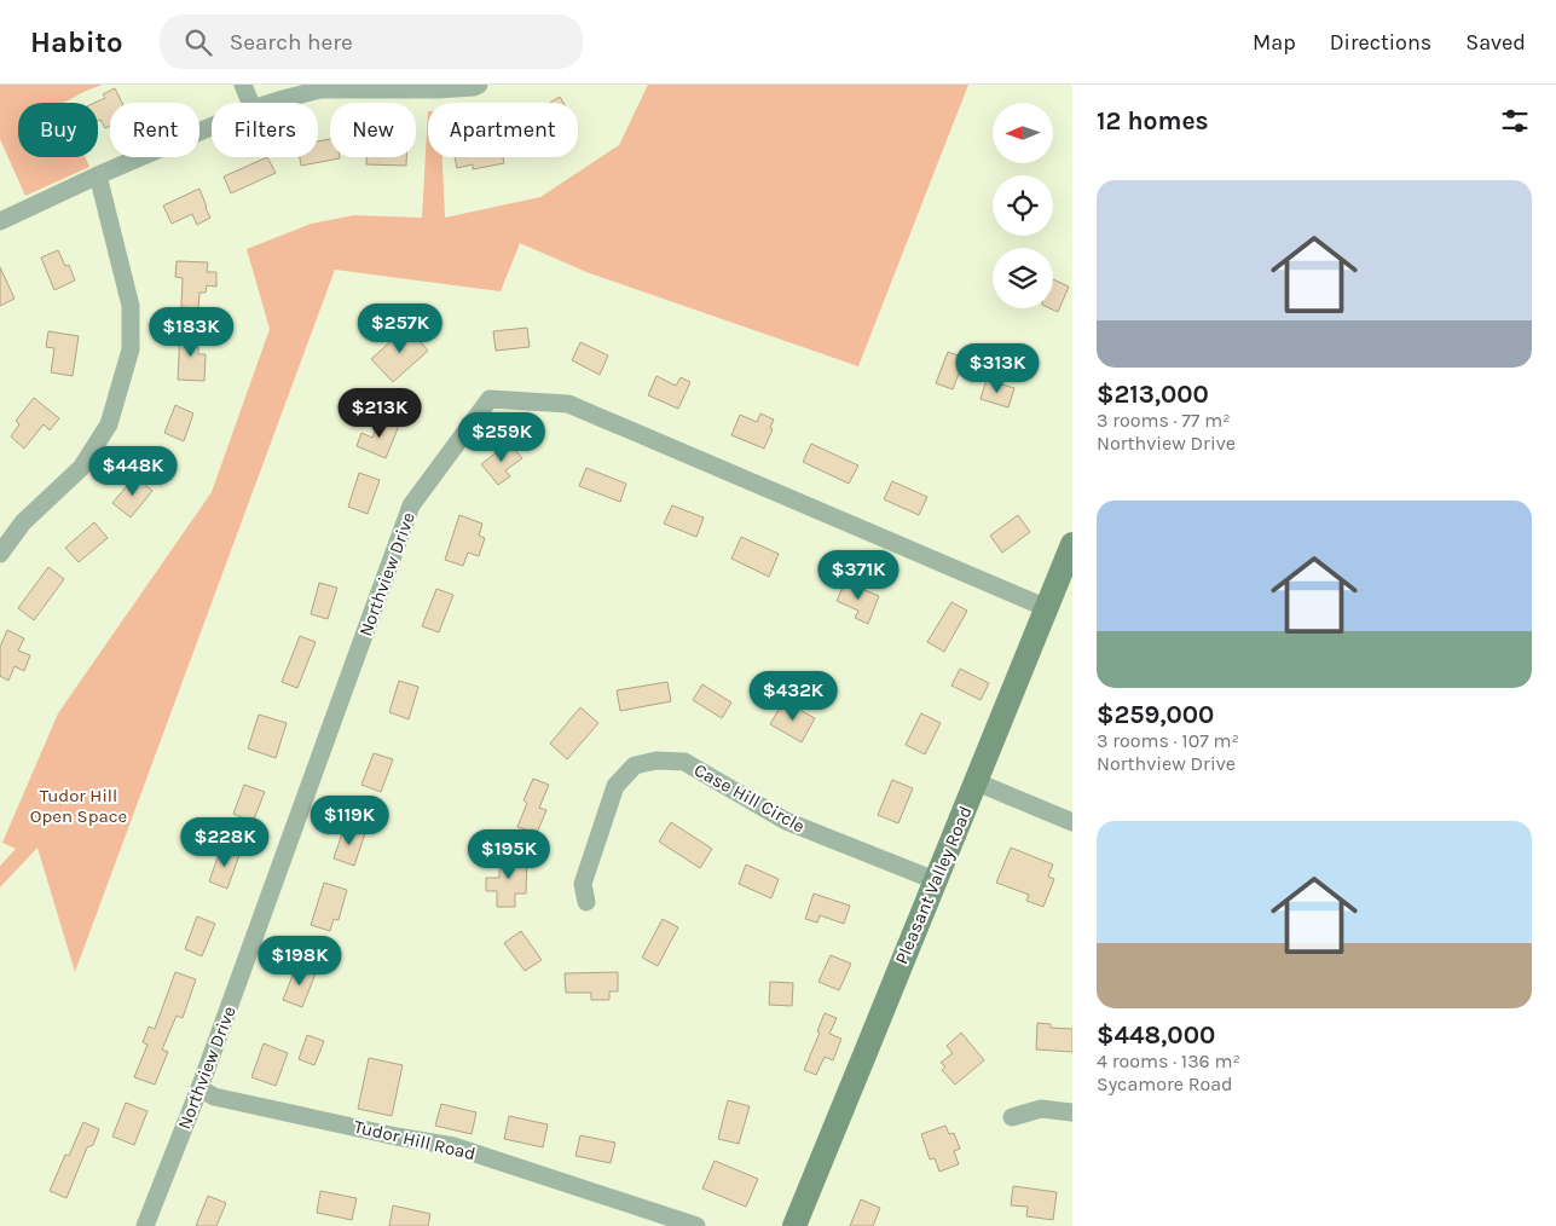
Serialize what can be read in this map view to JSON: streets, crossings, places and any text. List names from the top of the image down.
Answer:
{
  "streets": {
    "main road": ["Pleasant Valley Road"],
    "street": ["Northview Drive", "Case Hill Circle", "Tudor Hill Road"]
  },
  "crossings": [
    ["Northview Drive", "Pleasant Valley Road"],
    ["Northview Drive", "Tudor Hill Road"],
    ["Case Hill Circle", "Pleasant Valley Road"]
  ],
  "parks": ["Tudor Hill Open Space"],
  "north": "left",
  "page": {
    "header": "Habito",
    "search": "Search here",
    "nav": ["Map", "Directions", "Saved"],
    "heading": "12 homes",
    "chip": [
      "Buy",
      "Rent",
      "Filters",
      "New",
      "Apartment"
    ],
    "list": [
      {
        "name": "$213,000",
        "note": "3 rooms · 77 m² · Northview Drive"
      },
      {
        "name": "$259,000",
        "note": "3 rooms · 107 m² · Northview Drive"
      },
      {
        "name": "$448,000",
        "note": "4 rooms · 136 m² · Sycamore Road"
      }
    ],
    "price": [
      "$257K",
      "$183K",
      "$313K",
      "$213K",
      "$259K",
      "$448K",
      "$371K",
      "$432K",
      "$119K",
      "$228K",
      "$195K",
      "$198K"
    ]
  }
}
